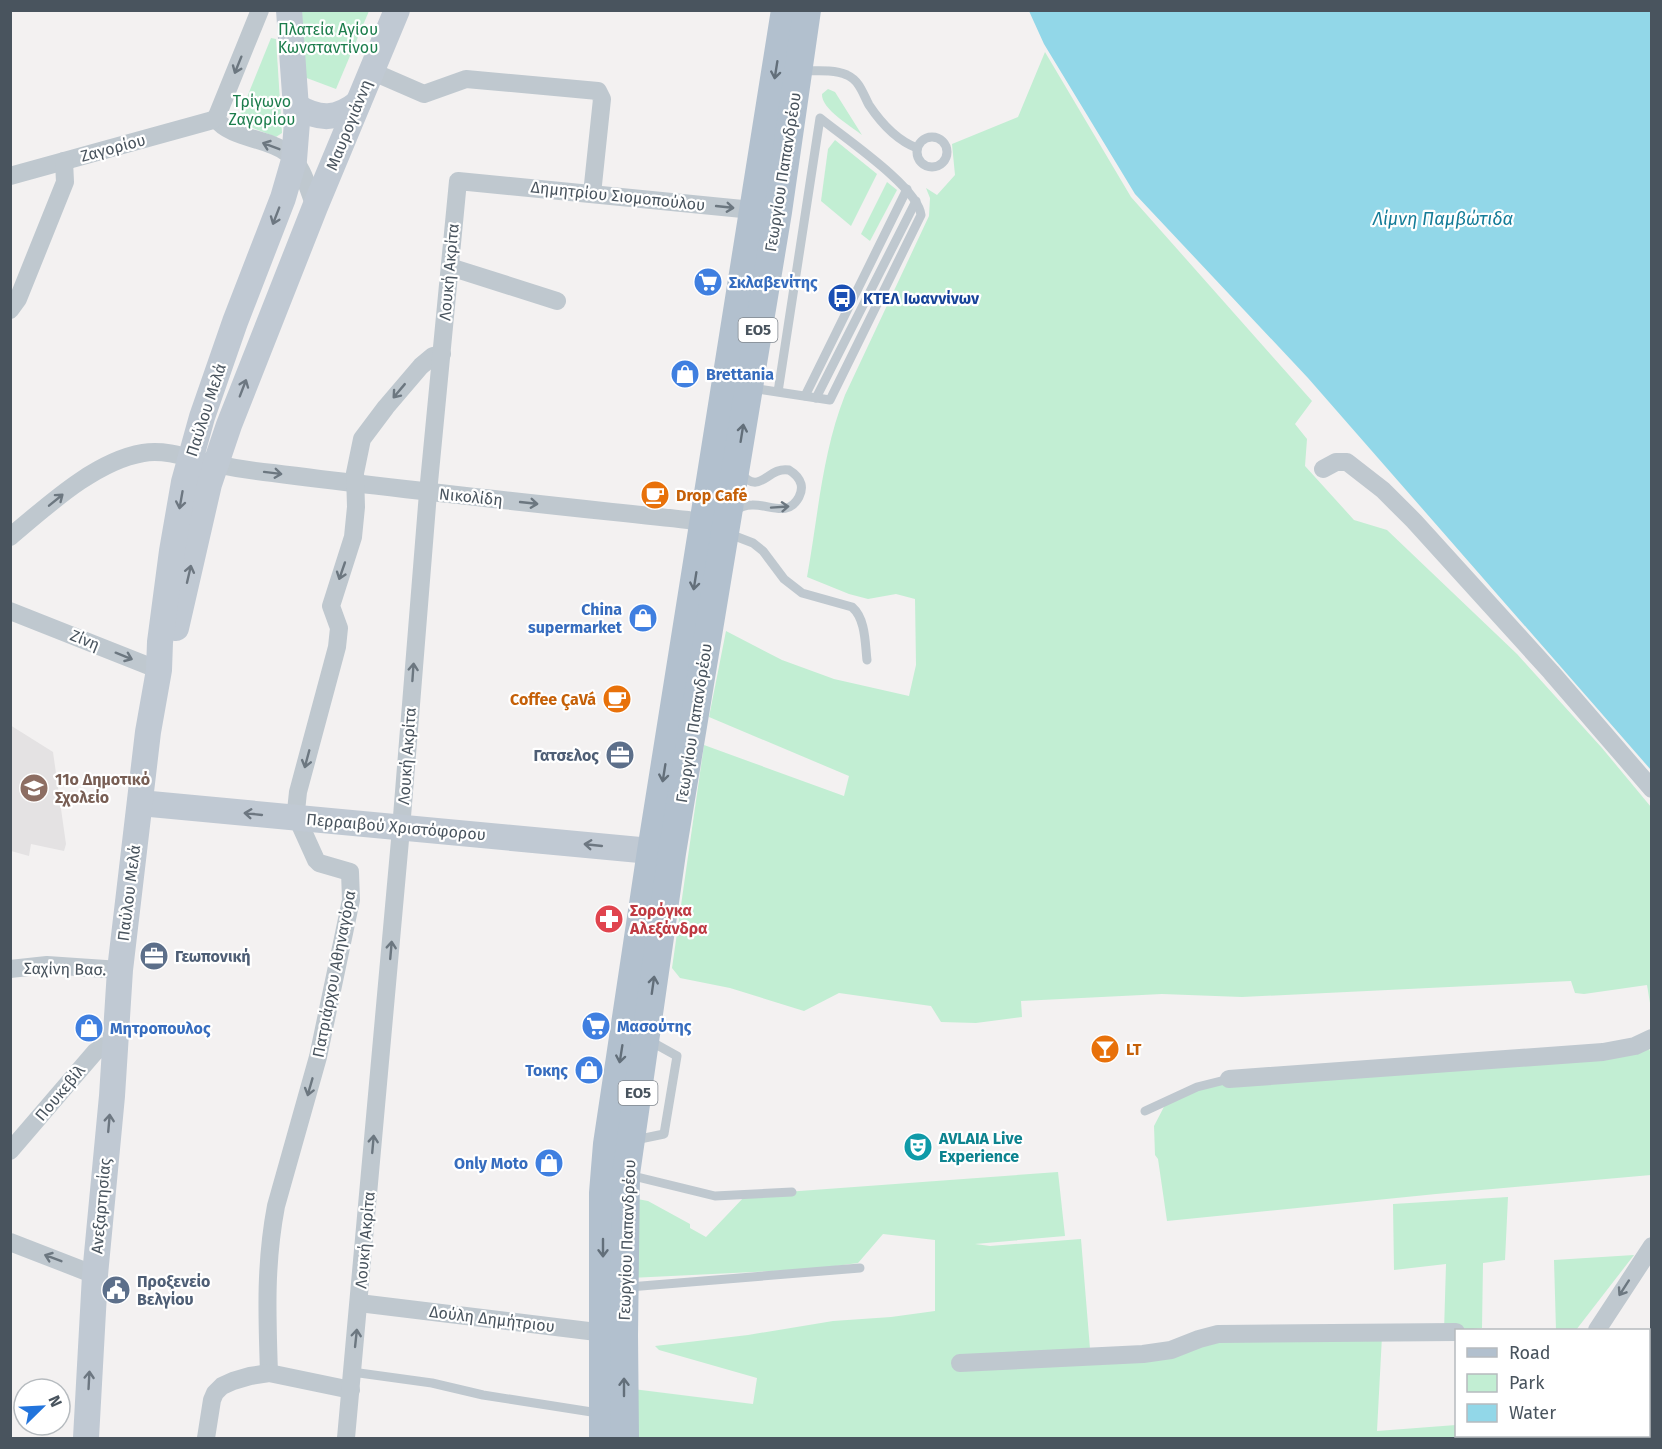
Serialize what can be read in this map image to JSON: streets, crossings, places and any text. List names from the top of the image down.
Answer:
{
  "streets": {
    "main road": [
      "Μαυρογιάννη",
      "Γεωργίου Παπανδρέου",
      "ΕΟ5",
      "Παύλου Μελά",
      "Περραιβού Χριστόφορου",
      "Ανεξαρτησίας"
    ],
    "street": [
      "Ζαγορίου",
      "Δημητρίου Σιομοπούλου",
      "Λουκή Ακρίτα",
      "Νικολίδη",
      "Ζίνη",
      "Σαχίνη Βασ.",
      "Πατριάρχου Αθηναγόρα",
      "Πουκεβίλ",
      "Δούλη Δημήτριου"
    ]
  },
  "crossings": [
    ["Μαυρογιάννη", "Παύλου Μελά"],
    ["Γεωργίου Παπανδρέου", "Δημητρίου Σιομοπούλου"],
    ["Γεωργίου Παπανδρέου", "Νικολίδη"],
    ["Γεωργίου Παπανδρέου", "Περραιβού Χριστόφορου"],
    ["Γεωργίου Παπανδρέου", "Δούλη Δημήτριου"],
    ["Δημητρίου Σιομοπούλου", "Λουκή Ακρίτα"],
    ["Λουκή Ακρίτα", "Νικολίδη"],
    ["Λουκή Ακρίτα", "Περραιβού Χριστόφορου"],
    ["Λουκή Ακρίτα", "Πατριάρχου Αθηναγόρα"],
    ["Λουκή Ακρίτα", "Δούλη Δημήτριου"],
    ["Παύλου Μελά", "Νικολίδη"],
    ["Παύλου Μελά", "Ζίνη"],
    ["Παύλου Μελά", "Περραιβού Χριστόφορου"],
    ["Παύλου Μελά", "Σαχίνη Βασ."],
    ["Παύλου Μελά", "Πουκεβίλ"],
    ["Παύλου Μελά", "Ανεξαρτησίας"],
    ["Νικολίδη", "Πατριάρχου Αθηναγόρα"],
    ["Περραιβού Χριστόφορου", "Πατριάρχου Αθηναγόρα"],
    ["Πουκεβίλ", "Ανεξαρτησίας"]
  ],
  "one_way": [
    "Δημητρίου Σιομοπούλου",
    "Λουκή Ακρίτα",
    "Νικολίδη",
    "Ζίνη",
    "Περραιβού Χριστόφορου",
    "Πατριάρχου Αθηναγόρα",
    "Ανεξαρτησίας"
  ],
  "water": ["Λίμνη Παμβώτιδα"],
  "parks": ["Πλατεία Αγίου Κωνσταντίνου", "Τρίγωνο Ζαγορίου"],
  "places": {
    "supermarket": ["Σκλαβενίτης", "Μασούτης"],
    "bus stop": ["ΚΤΕΛ Ιωαννίνων"],
    "shop": [
      "Brettania",
      "China supermarket",
      "Μητροπουλος",
      "Τοκης",
      "Only Moto"
    ],
    "cafe": ["Drop Café", "Coffee ÇaVá"],
    "office": ["Γατσελος", "Γεωπονική"],
    "school or university": ["11ο Δημοτικό Σχολείο"],
    "pharmacy": ["Σορόγκα Αλεξάνδρα"],
    "bar": ["LT"],
    "theatre": ["AVLAIA Live Experience"],
    "public building": ["Προξενείο Βελγίου"]
  },
  "legend": ["Road", "Park", "Water"],
  "north": "top right"
}
